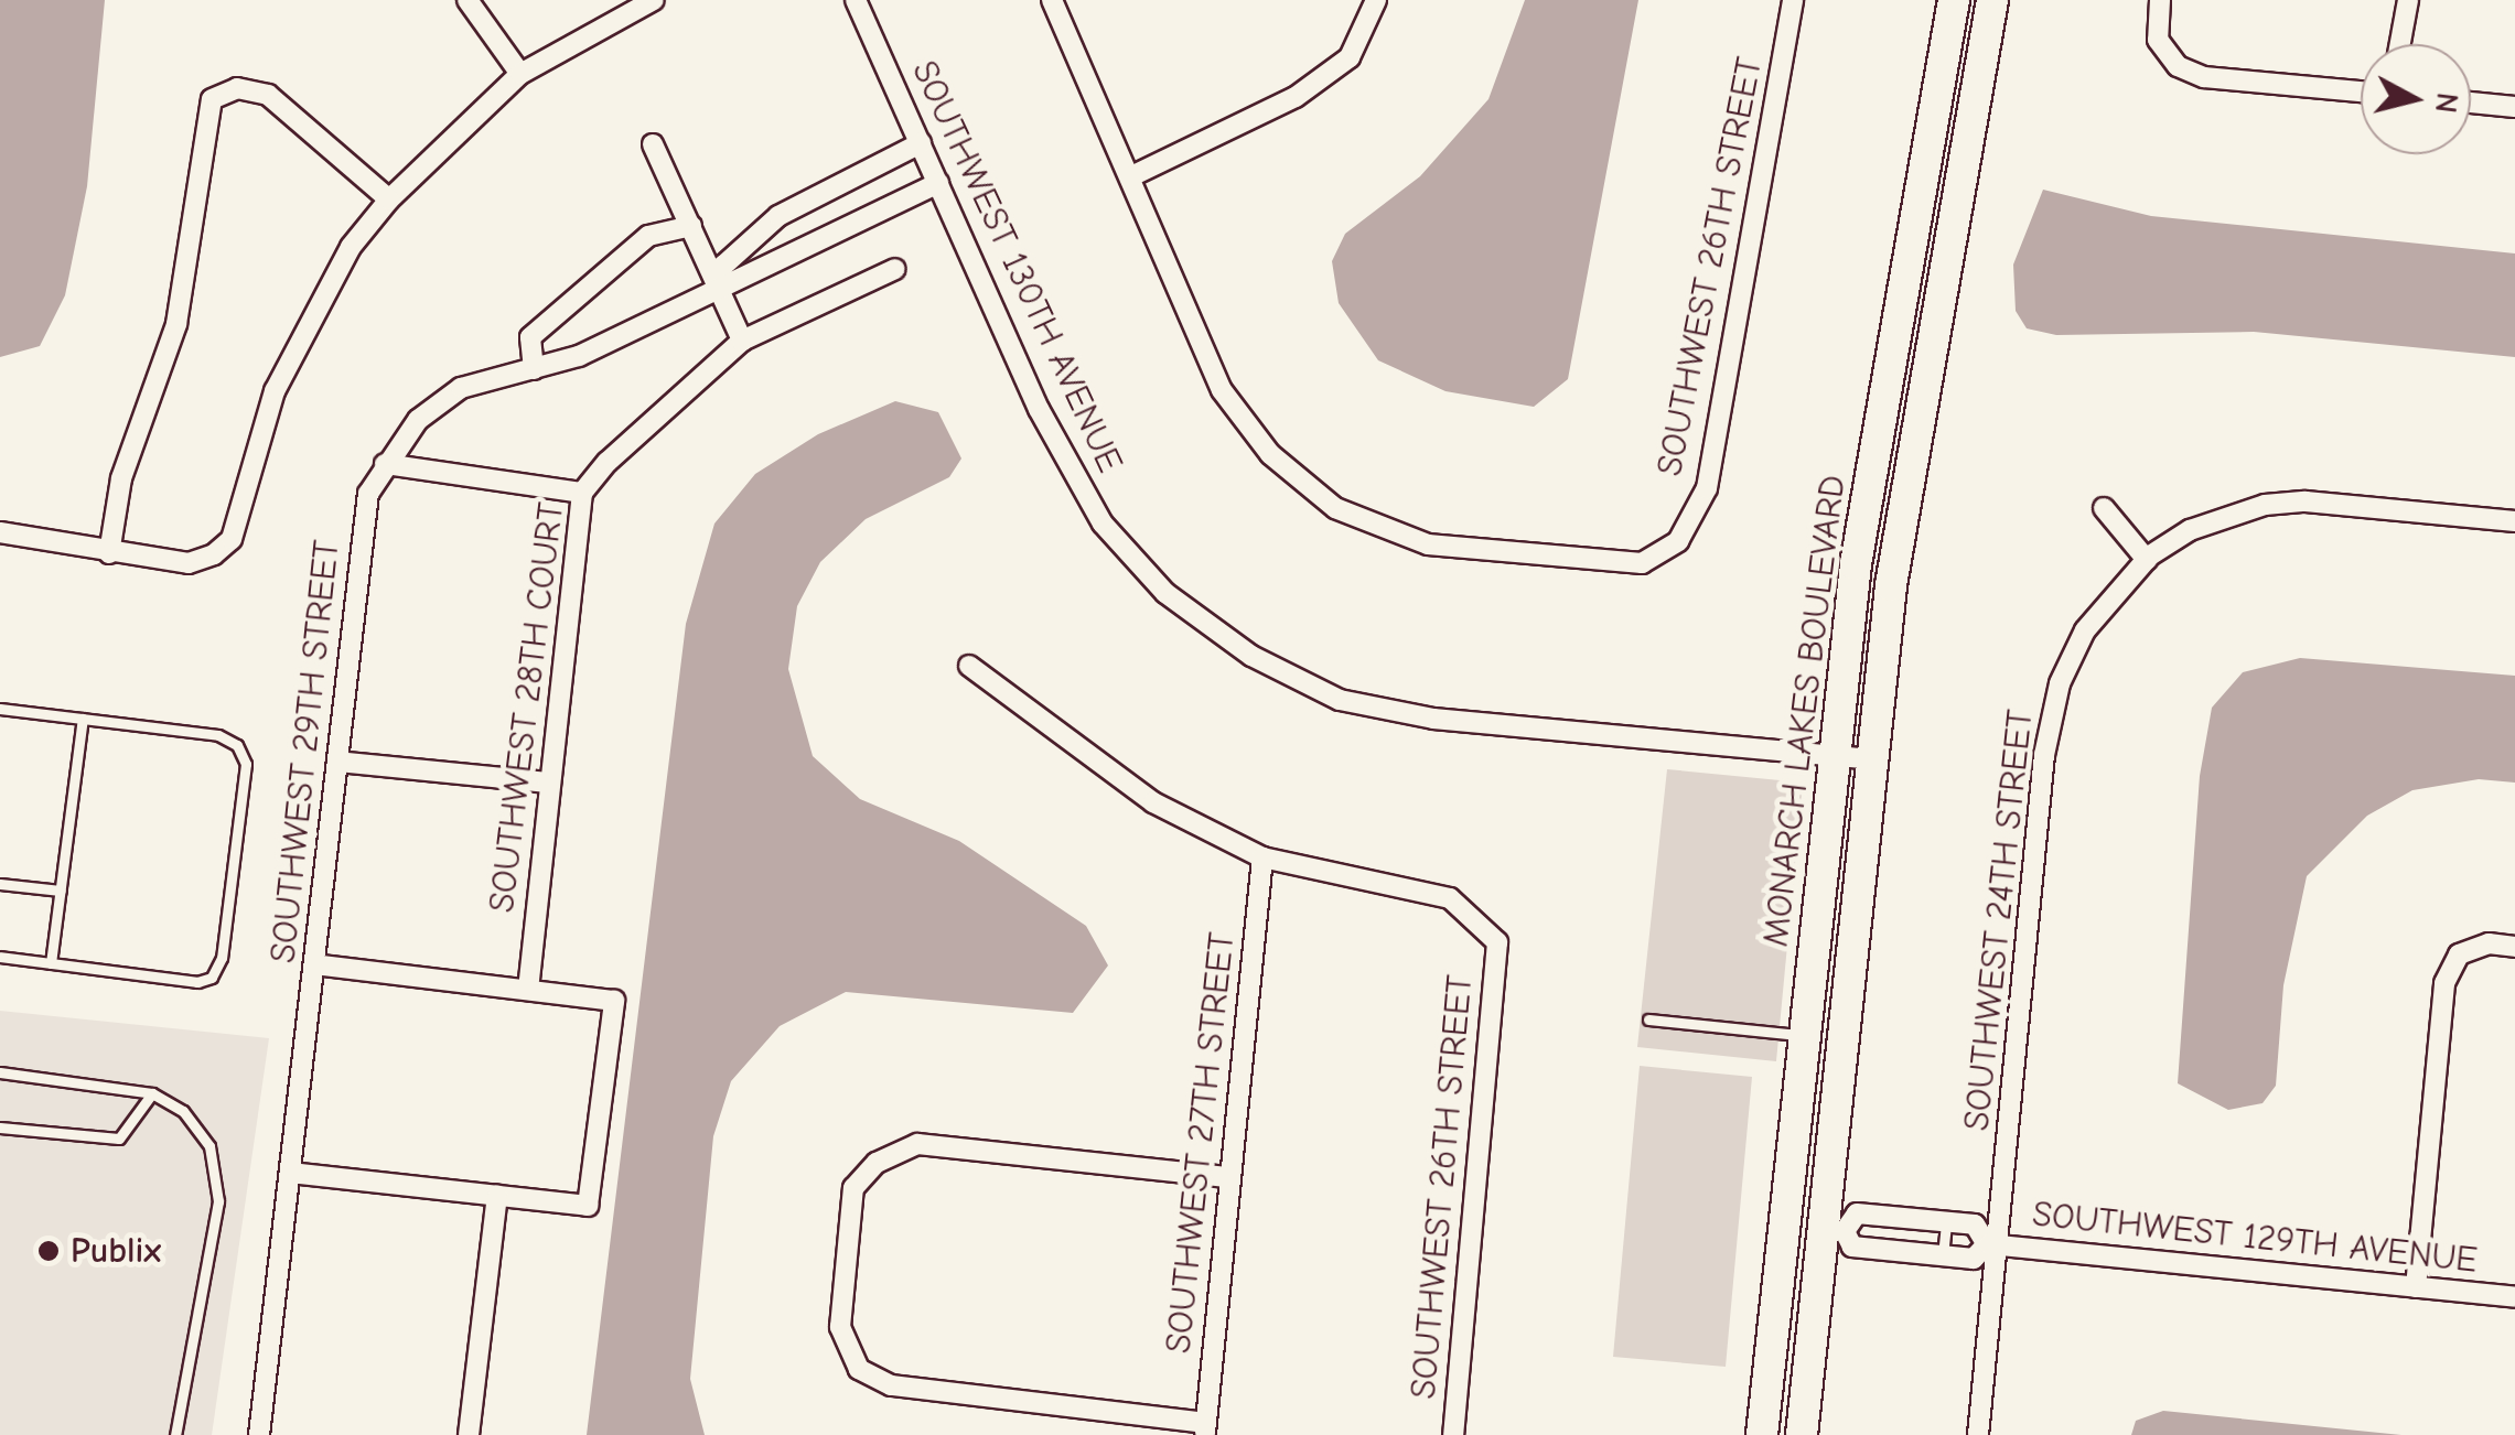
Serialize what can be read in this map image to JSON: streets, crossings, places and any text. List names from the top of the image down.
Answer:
{
  "streets": {
    "street": [
      "SOUTHWEST 130TH AVENUE",
      "SOUTHWEST 26TH STREET",
      "SOUTHWEST 28TH COURT",
      "MONARCH LAKES BOULEVARD",
      "SOUTHWEST 29TH STREET",
      "SOUTHWEST 24TH STREET",
      "SOUTHWEST 27TH STREET",
      "SOUTHWEST 129TH AVENUE"
    ]
  },
  "crossings": [
    ["SOUTHWEST 130TH AVENUE", "MONARCH LAKES BOULEVARD"],
    ["SOUTHWEST 130TH AVENUE", "SOUTHWEST 29TH STREET"],
    ["SOUTHWEST 26TH STREET", "SOUTHWEST 27TH STREET"],
    ["MONARCH LAKES BOULEVARD", "SOUTHWEST 129TH AVENUE"],
    ["SOUTHWEST 24TH STREET", "SOUTHWEST 129TH AVENUE"]
  ],
  "places": ["Publix"],
  "north": "right"
}
